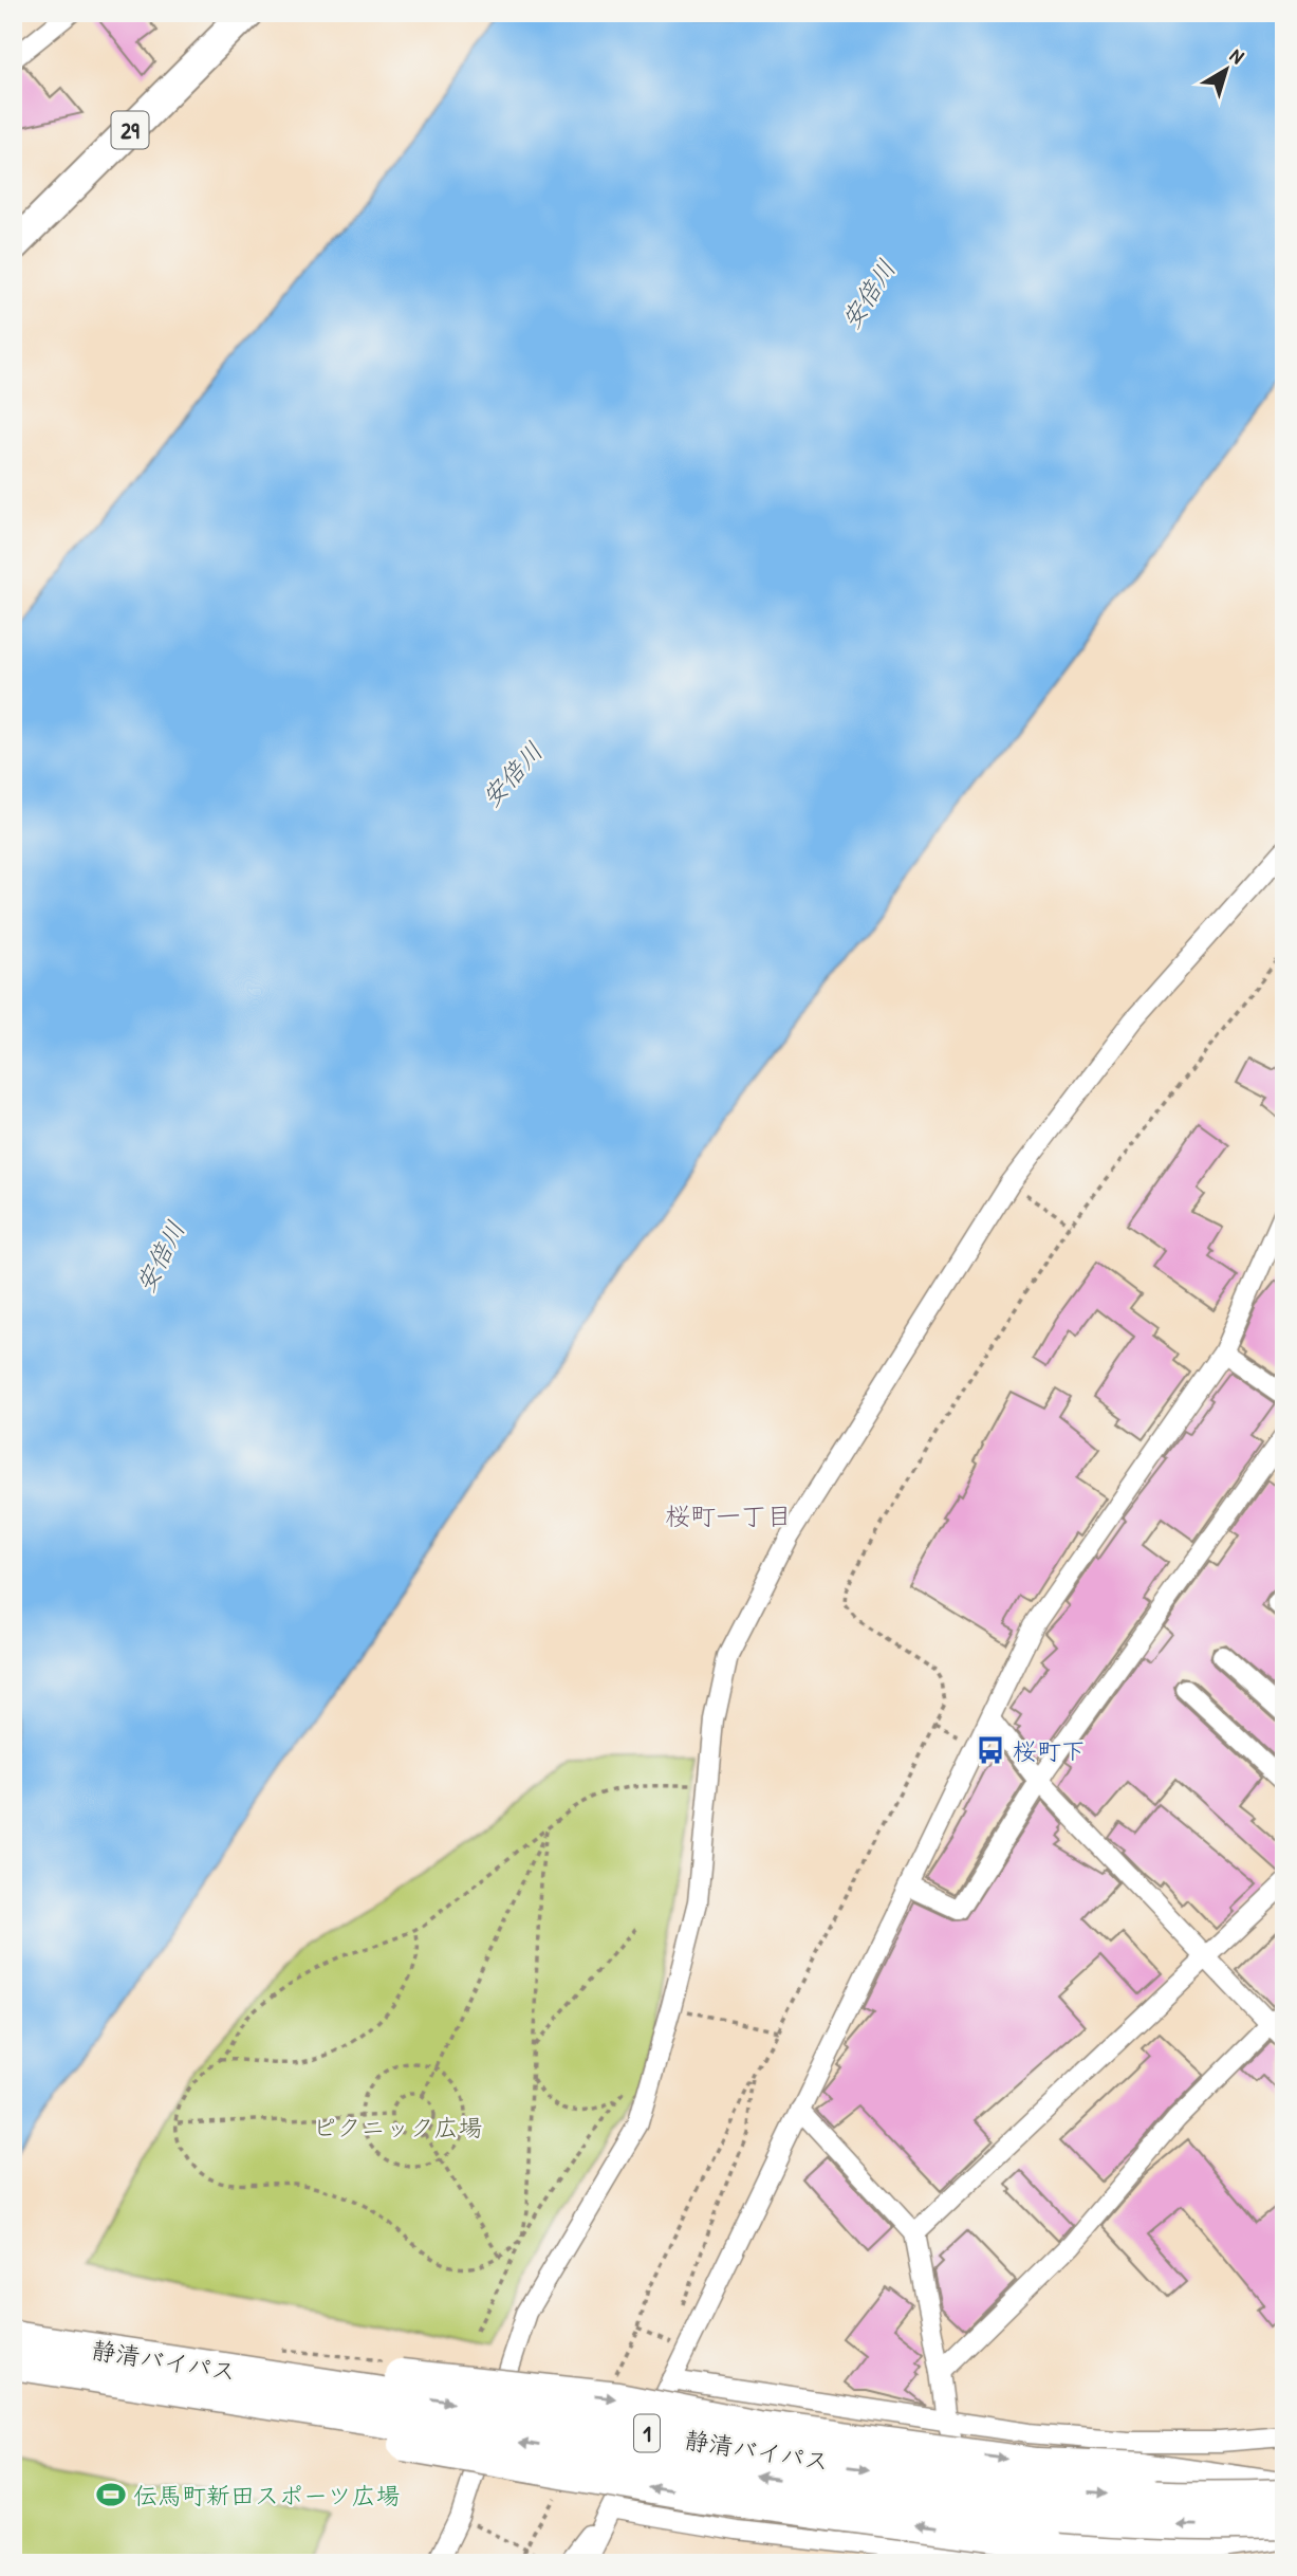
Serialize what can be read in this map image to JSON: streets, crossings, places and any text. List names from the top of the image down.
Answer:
{
  "streets": {
    "highway": ["静清バイパス", "1"],
    "main road": ["29"]
  },
  "districts": ["桜町一丁目"],
  "water": ["安倍川"],
  "parks": ["ピクニック広場"],
  "places": {
    "bus stop": ["桜町下"],
    "sports": ["伝馬町新田スポーツ広場"]
  },
  "north": "top right"
}
